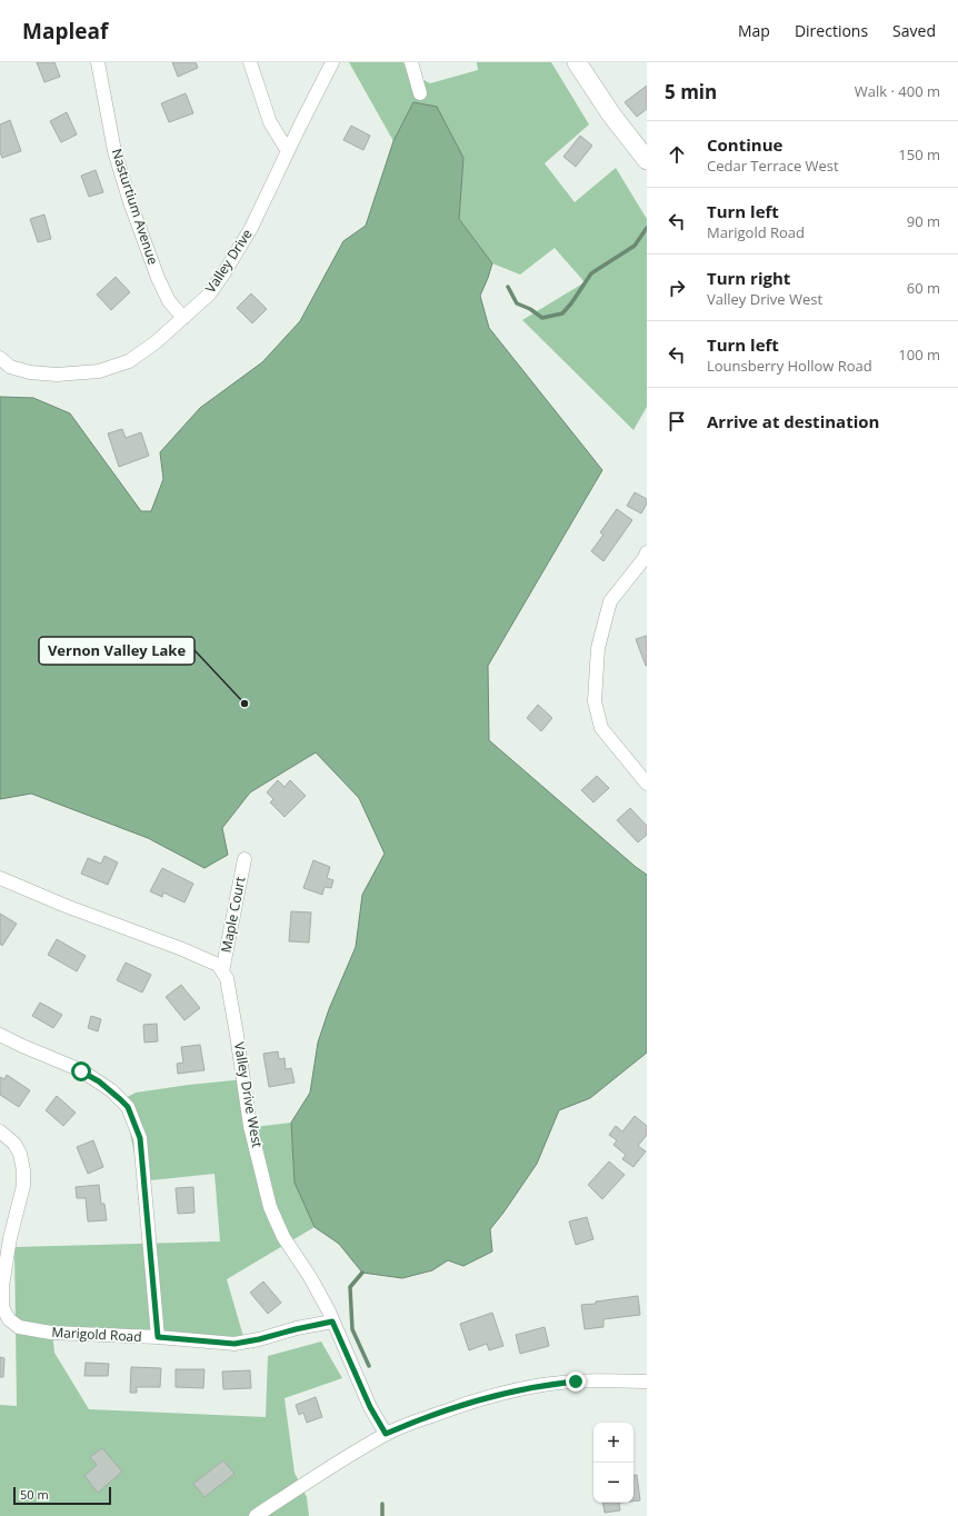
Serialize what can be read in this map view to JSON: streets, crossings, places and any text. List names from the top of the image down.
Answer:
{
  "streets": {
    "street": [
      "Nasturtium Avenue",
      "Valley Drive",
      "Maple Court",
      "Valley Drive West",
      "Marigold Road"
    ]
  },
  "crossings": [
    ["Nasturtium Avenue", "Valley Drive"],
    ["Maple Court", "Valley Drive West"],
    ["Valley Drive West", "Marigold Road"]
  ],
  "places": ["Vernon Valley Lake"],
  "scale_bar": "50 m",
  "page": {
    "header": "Mapleaf",
    "nav": ["Map", "Directions", "Saved"],
    "heading": ["5 min", "Walk · 400 m"],
    "list": [
      ["Continue", "Cedar Terrace West", "150 m"],
      ["Turn left", "Marigold Road", "90 m"],
      ["Turn right", "Valley Drive West", "60 m"],
      ["Turn left", "Lounsberry Hollow Road", "100 m"],
      "Arrive at destination"
    ],
    "map_buttons": ["+", "−"],
    "scale": "50 m"
  }
}
